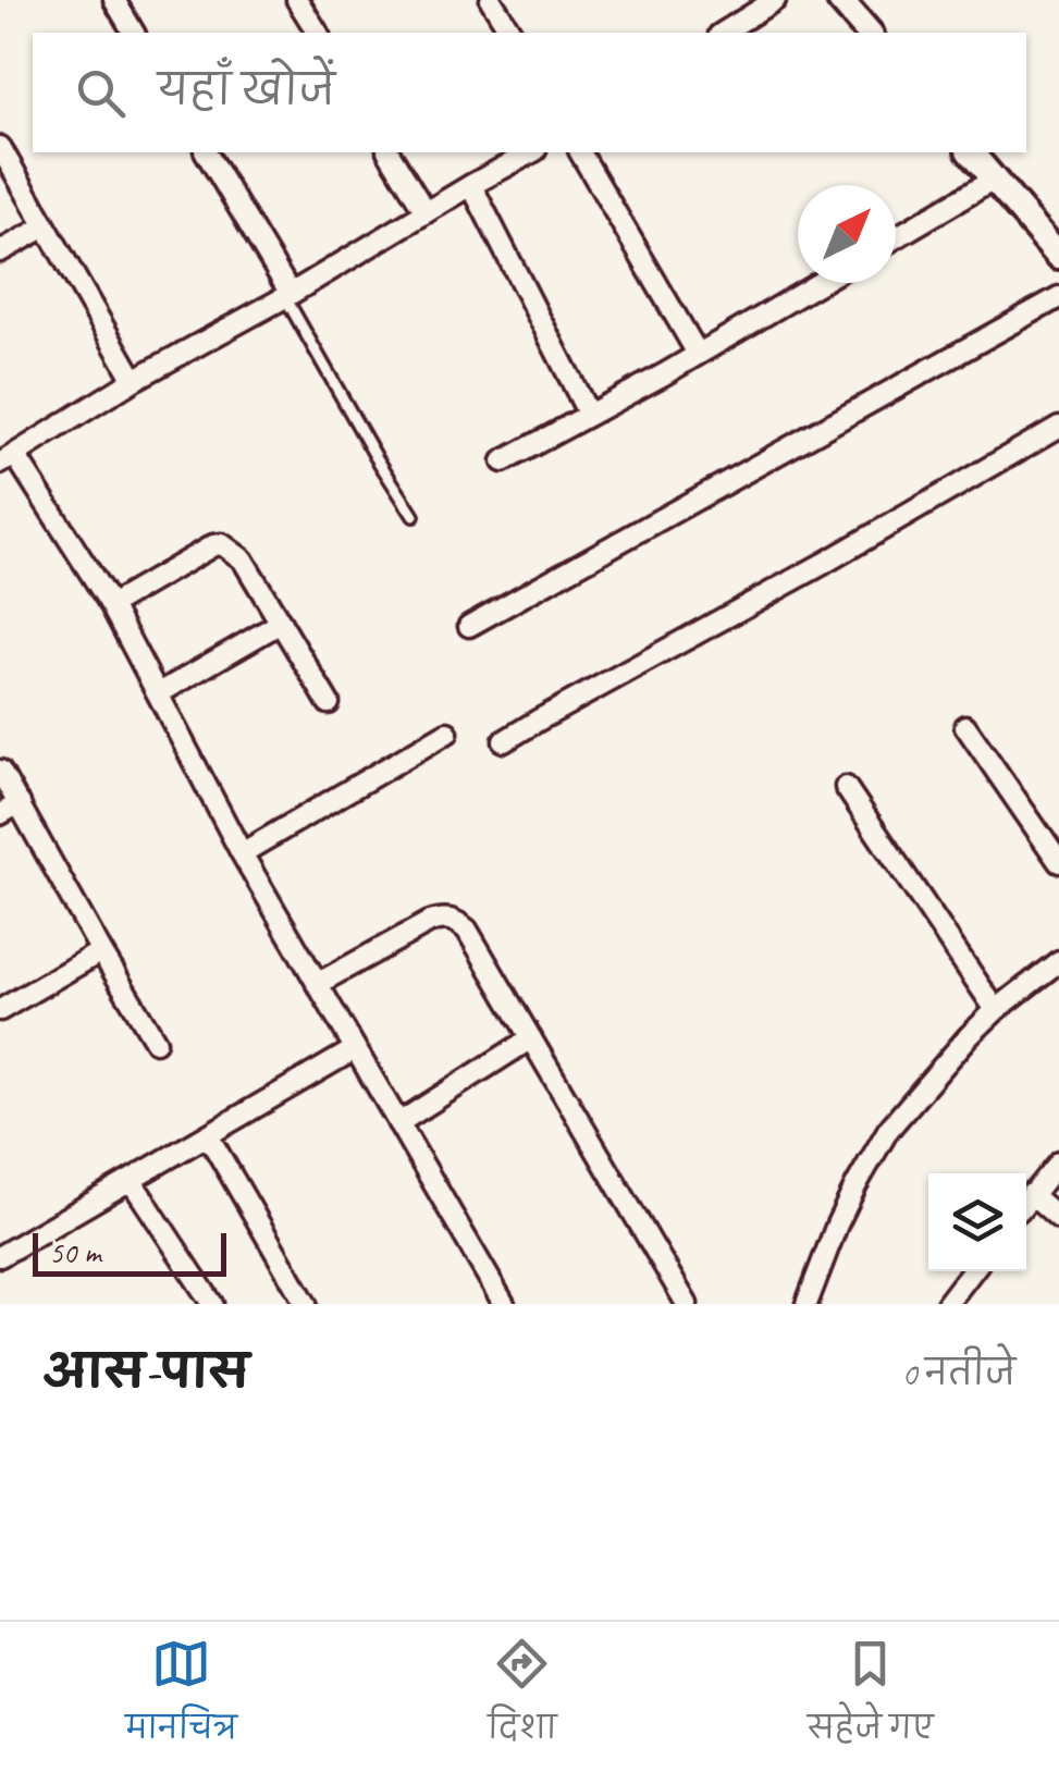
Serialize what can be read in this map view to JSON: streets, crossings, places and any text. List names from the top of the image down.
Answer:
{
  "scale_bar": "50 m",
  "north": "top right",
  "page": {
    "search": "यहाँ खोजें",
    "scale": "50 m",
    "heading": ["आस-पास", "0 नतीजे"],
    "nav": ["मानचित्र", "दिशा", "सहेजे गए"]
  }
}
